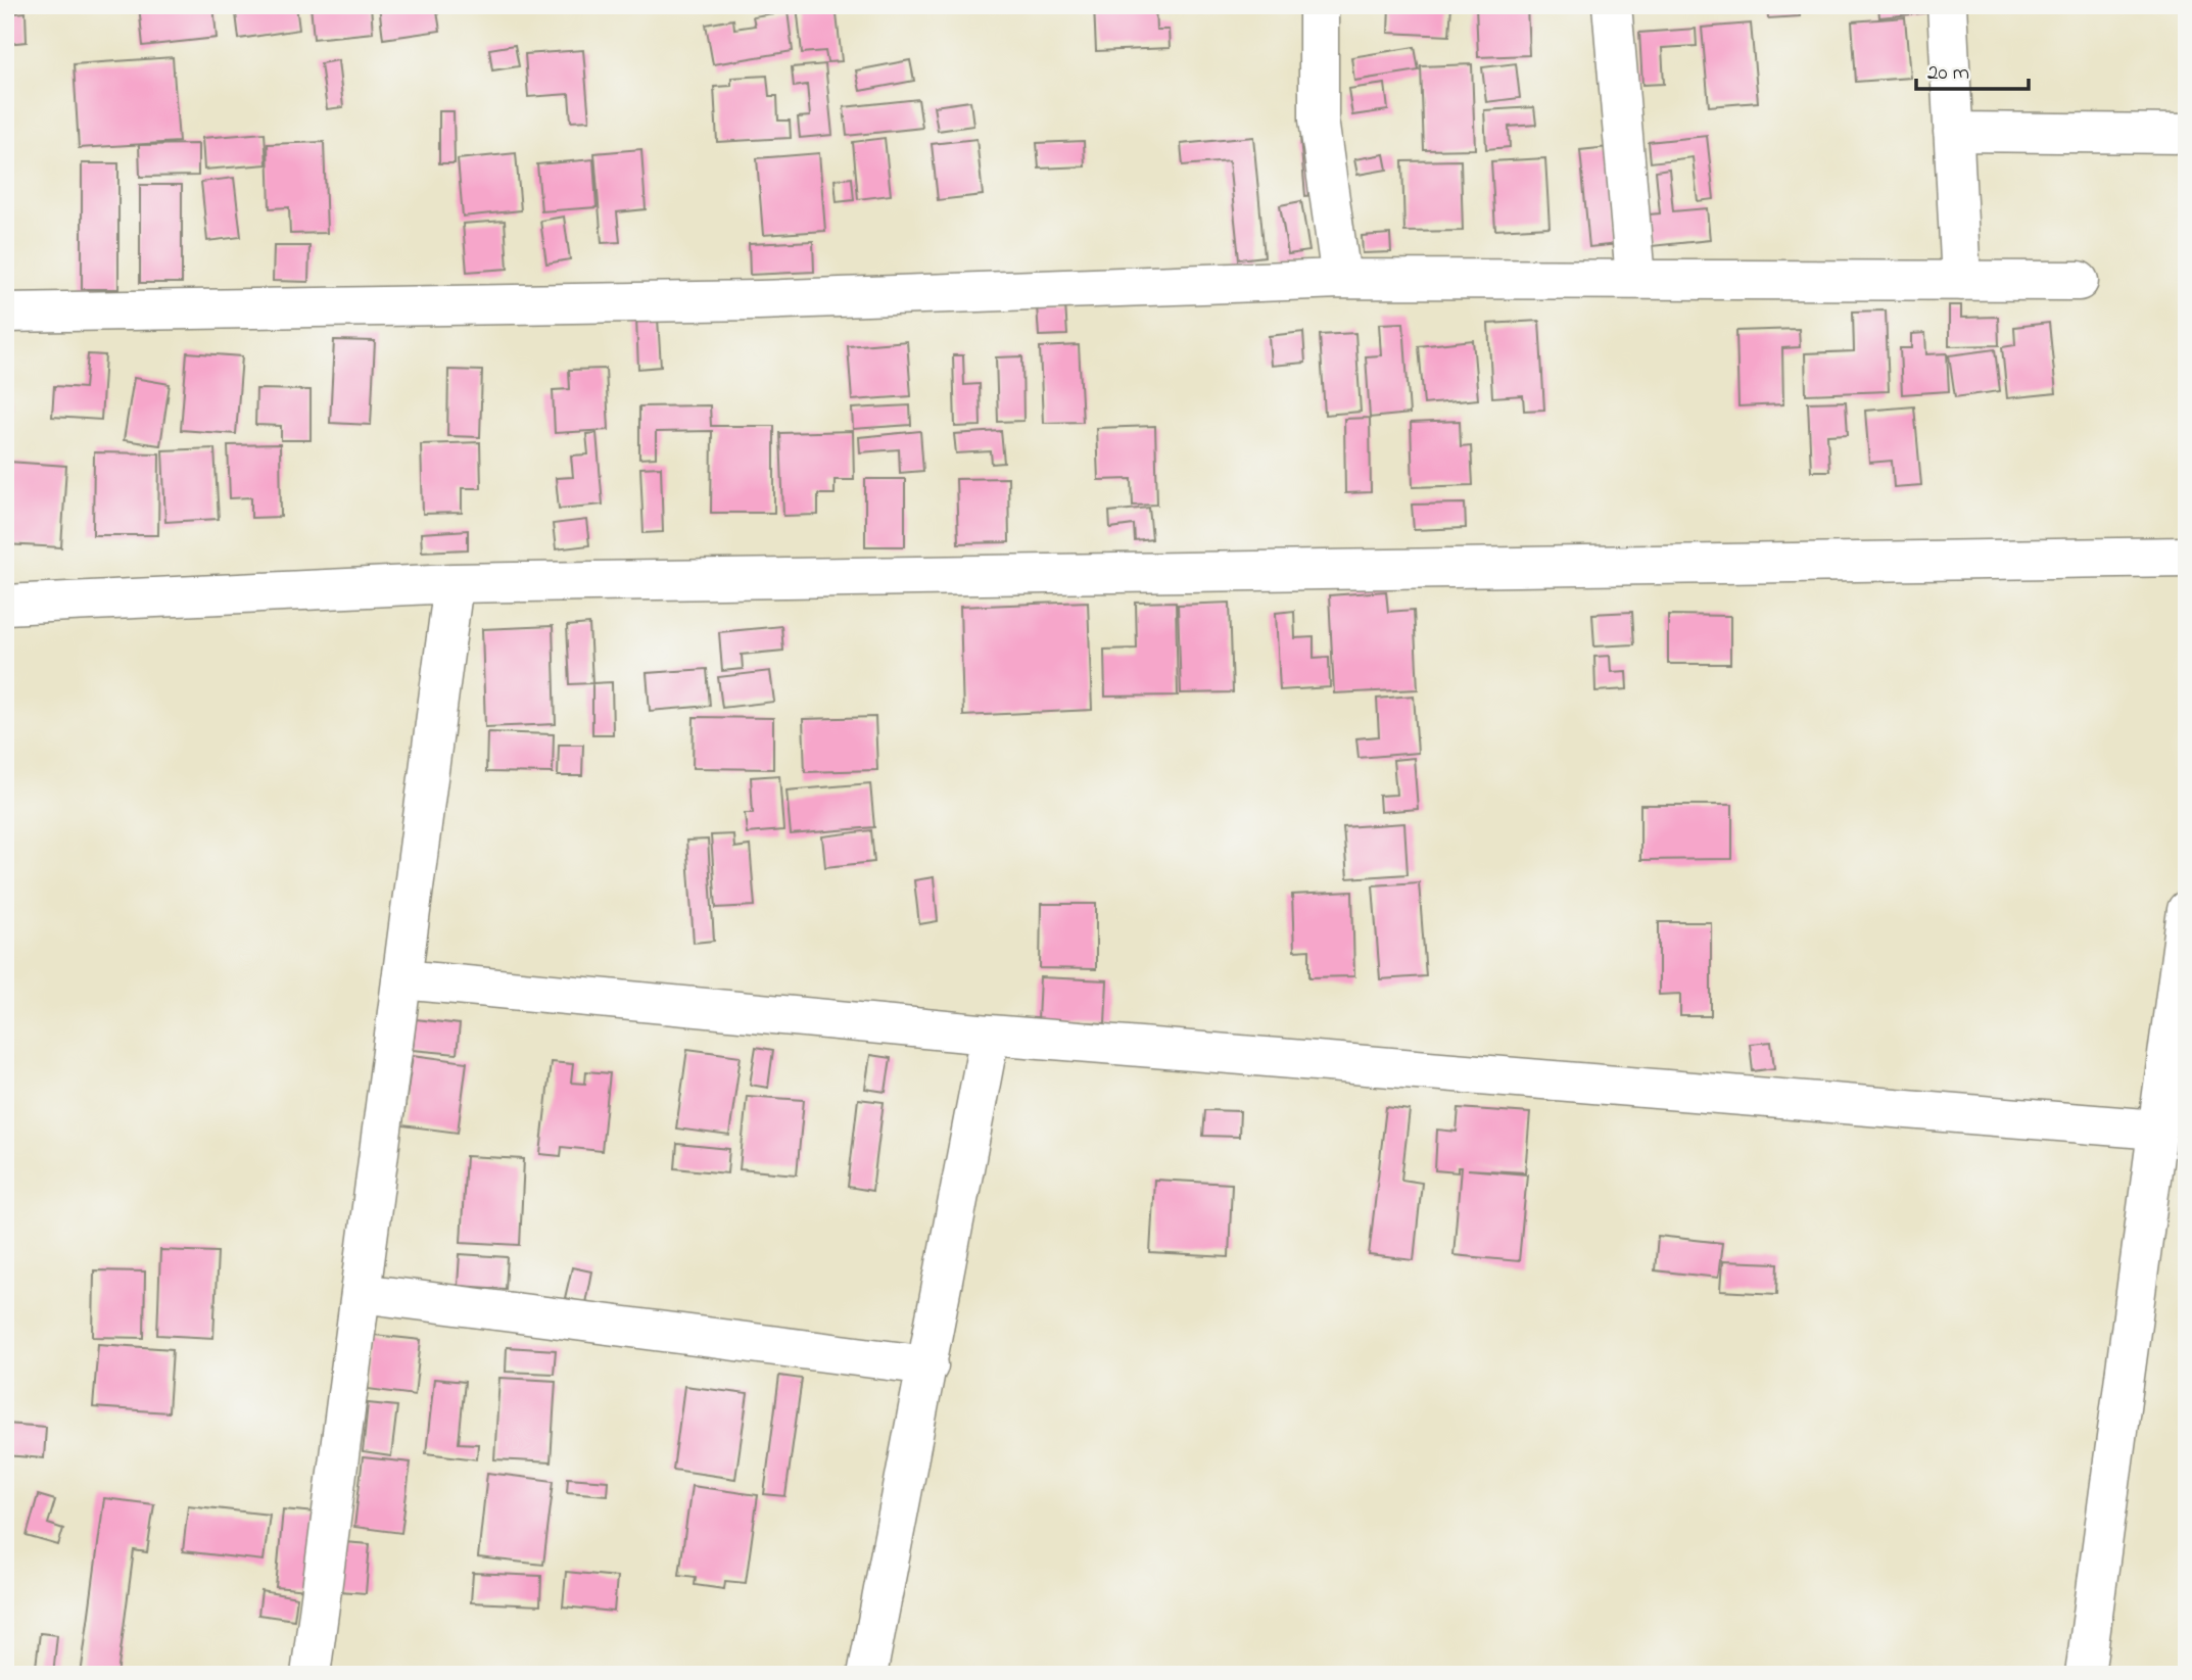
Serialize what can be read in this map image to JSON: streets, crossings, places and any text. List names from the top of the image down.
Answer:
{
  "scale_bar": "20 m"
}
